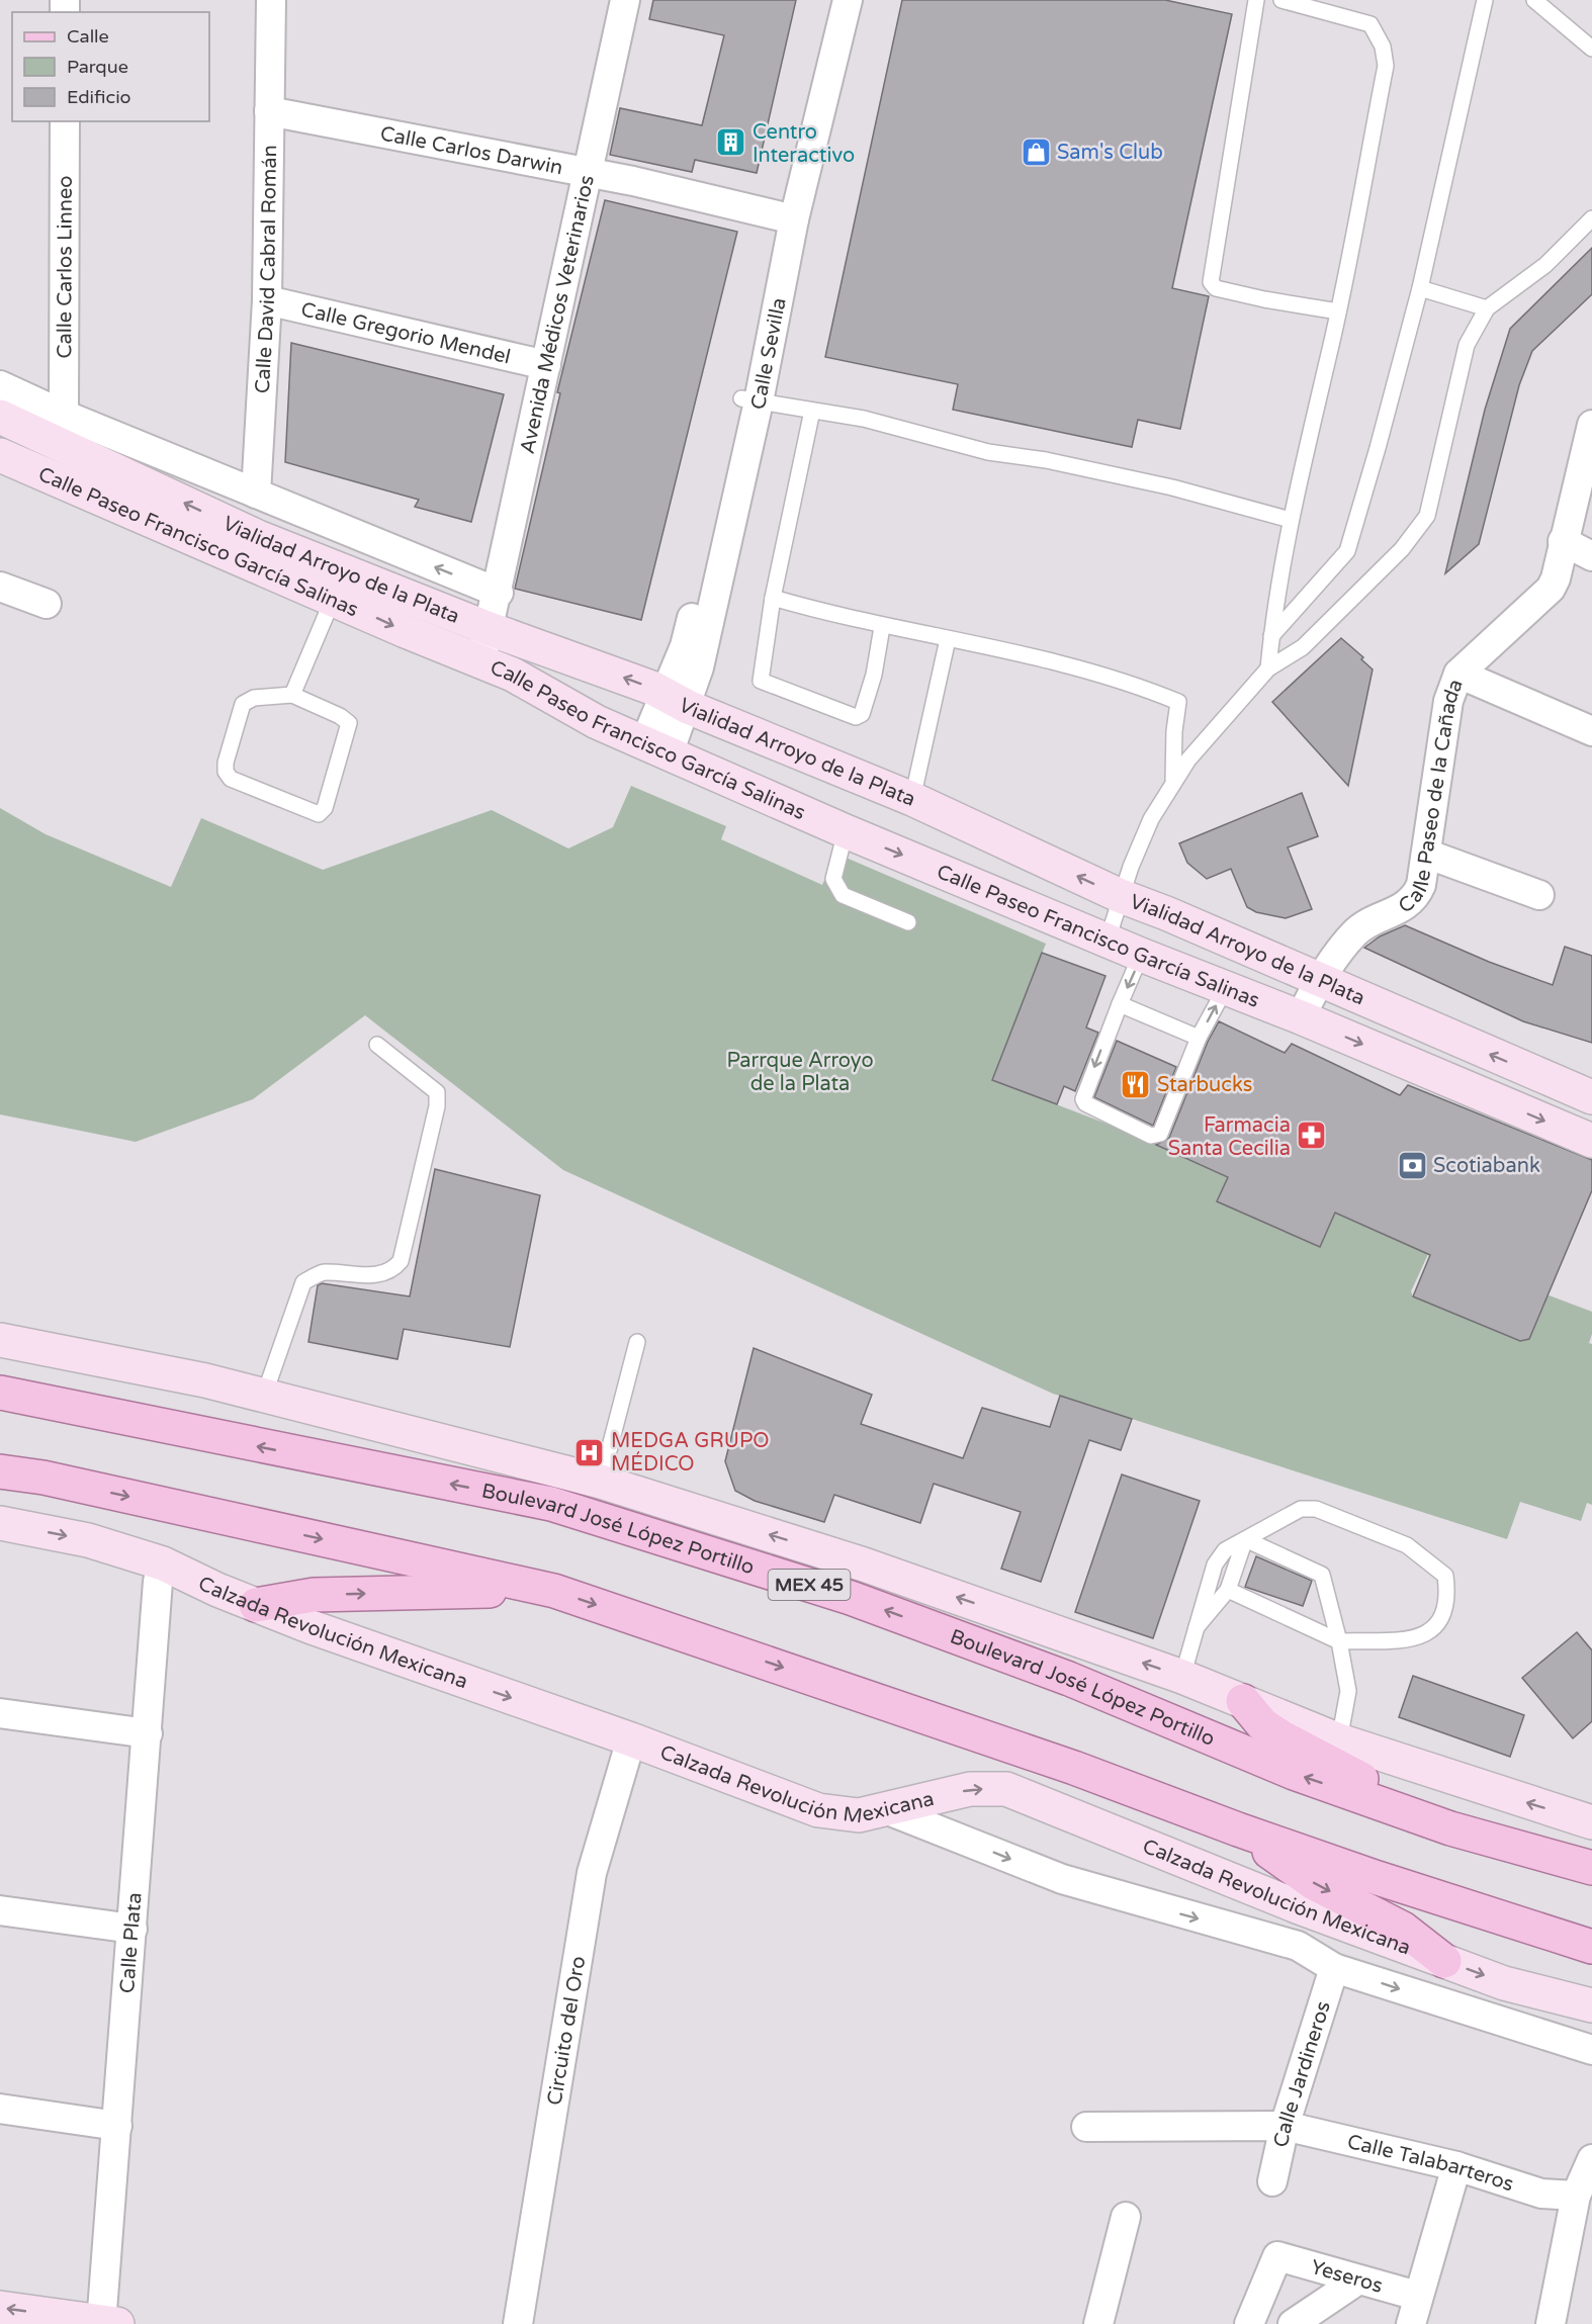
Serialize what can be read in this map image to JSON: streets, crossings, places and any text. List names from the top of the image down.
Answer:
{
  "streets": {
    "main road": ["Boulevard José López Portillo", "MEX 45"],
    "street": [
      "Calle Carlos Darwin",
      "Calle Carlos Linneo",
      "Calle David Cabral Román",
      "Avenida Médicos Veterinarios",
      "Calle Gregorio Mendel",
      "Calle Sevilla",
      "Calle Paseo Francisco García Salinas",
      "Vialidad Arroyo de la Plata",
      "Calle Paseo de la Cañada",
      "Calzada Revolución Mexicana",
      "Calle Plata",
      "Circuito del Oro",
      "Calle Jardineros",
      "Calle Talabarteros",
      "Yeseros"
    ]
  },
  "crossings": [
    ["Calle Carlos Darwin", "Calle David Cabral Román"],
    ["Calle Carlos Darwin", "Avenida Médicos Veterinarios"],
    ["Calle Carlos Darwin", "Calle Sevilla"],
    ["Calle David Cabral Román", "Calle Gregorio Mendel"],
    ["Avenida Médicos Veterinarios", "Calle Gregorio Mendel"],
    ["Avenida Médicos Veterinarios", "Calle Paseo Francisco García Salinas"],
    ["Avenida Médicos Veterinarios", "Vialidad Arroyo de la Plata"],
    ["Calle Sevilla", "Calle Paseo Francisco García Salinas"],
    ["Calle Sevilla", "Vialidad Arroyo de la Plata"],
    ["Calle Paseo Francisco García Salinas", "Vialidad Arroyo de la Plata"],
    ["Calle Paseo Francisco García Salinas", "Calle Paseo de la Cañada"],
    ["Vialidad Arroyo de la Plata", "Calle Paseo de la Cañada"],
    ["Calzada Revolución Mexicana", "Calle Plata"],
    ["Calzada Revolución Mexicana", "Circuito del Oro"],
    ["Calle Jardineros", "Calle Talabarteros"]
  ],
  "parks": ["Parrque Arroyo de la Plata"],
  "places": {
    "building": ["Centro Interactivo"],
    "shop": ["Sam's Club"],
    "restaurant": ["Starbucks"],
    "pharmacy": ["Farmacia Santa Cecilia"],
    "bank": ["Scotiabank"],
    "hospital": ["MEDGA GRUPO MÉDICO"]
  },
  "legend": ["Calle", "Parque", "Edificio"]
}
